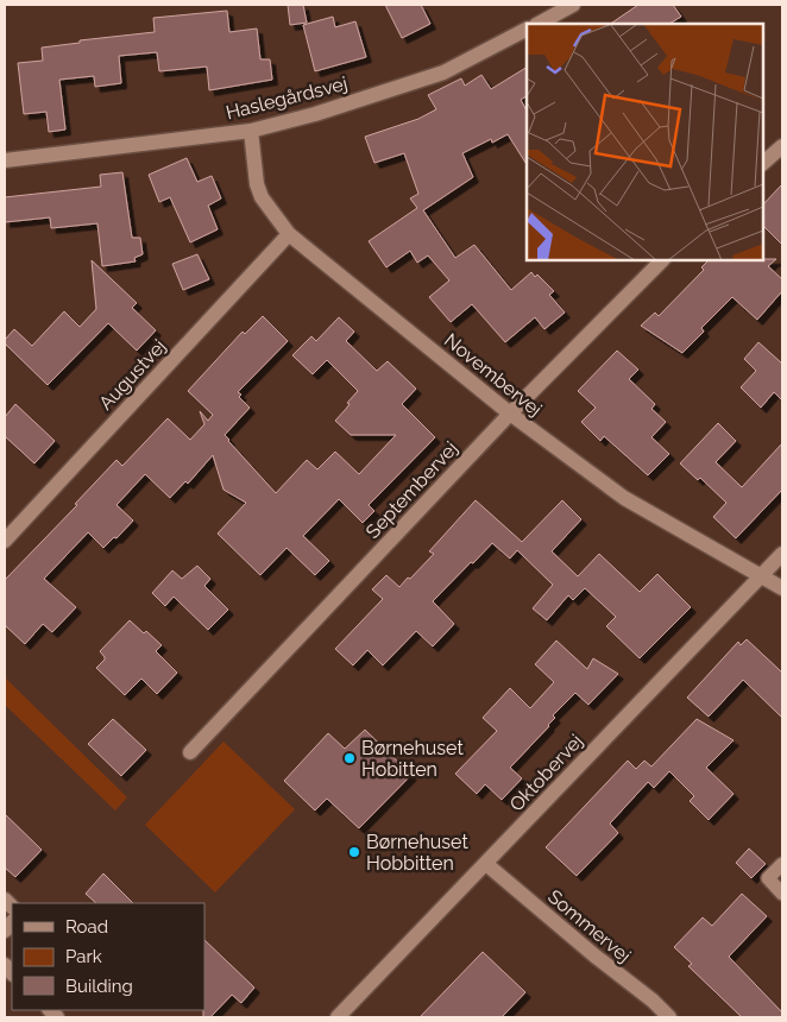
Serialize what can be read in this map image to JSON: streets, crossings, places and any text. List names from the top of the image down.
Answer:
{
  "streets": {
    "street": [
      "Haslegårdsvej",
      "Augustvej",
      "Novembervej",
      "Septembervej",
      "Oktobervej",
      "Sommervej"
    ]
  },
  "crossings": [
    ["Haslegårdsvej", "Novembervej"],
    ["Augustvej", "Novembervej"],
    ["Novembervej", "Septembervej"],
    ["Novembervej", "Oktobervej"],
    ["Oktobervej", "Sommervej"]
  ],
  "places": ["Børnehuset Hobitten", "Børnehuset Hobbitten"],
  "legend": ["Road", "Park", "Building"]
}
